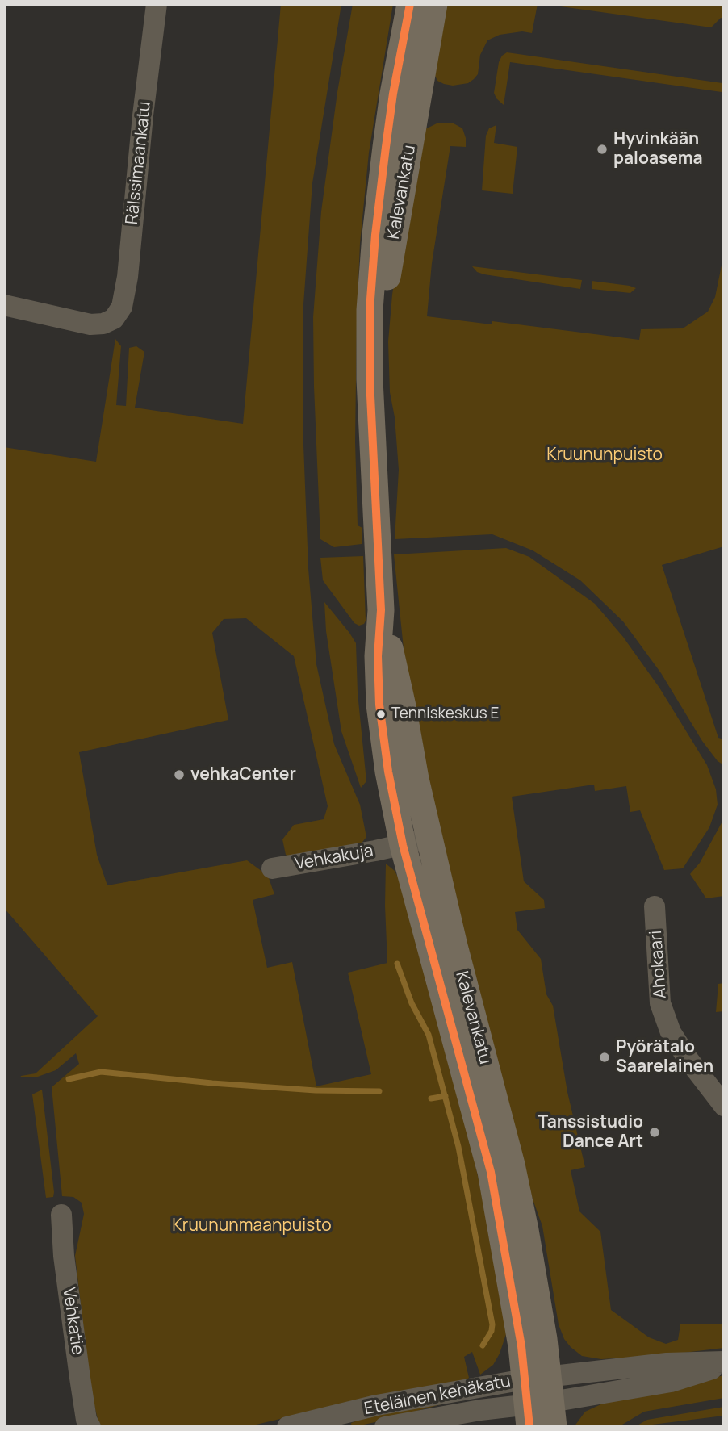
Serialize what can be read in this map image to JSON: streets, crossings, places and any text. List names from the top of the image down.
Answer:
{
  "streets": {
    "main road": ["Kalevankatu"],
    "street": [
      "Rälssimaankatu",
      "Vehkakuja",
      "Ahokaari",
      "Vehkatie",
      "Eteläinen kehäkatu"
    ]
  },
  "crossings": [
    ["Kalevankatu", "Vehkakuja"],
    ["Kalevankatu", "Eteläinen kehäkatu"]
  ],
  "parks": ["Kruununpuisto", "Kruununmaanpuisto"],
  "places": [
    "Hyvinkään paloasema",
    "Tenniskeskus E",
    "vehkaCenter",
    "Pyörätalo Saarelainen",
    "Tanssistudio Dance Art"
  ]
}
